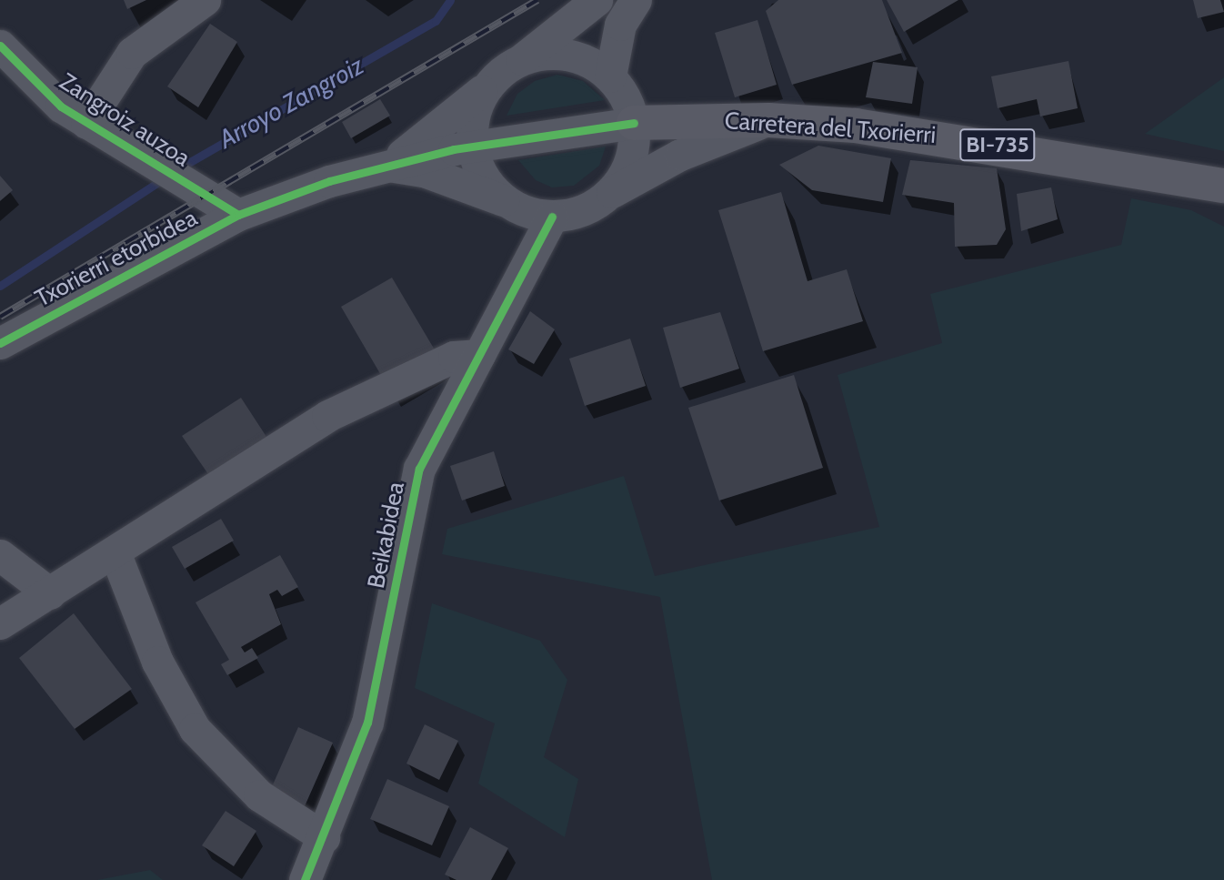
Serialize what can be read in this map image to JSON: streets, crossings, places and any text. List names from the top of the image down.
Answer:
{
  "streets": {
    "main road": ["Carretera del Txorierri", "BI-735"],
    "street": ["Zangroiz auzoa", "Txorierri etorbidea", "Beikabidea"]
  },
  "crossings": [
    ["Zangroiz auzoa", "Txorierri etorbidea"],
    ["Carretera del Txorierri", "Txorierri etorbidea"]
  ],
  "water": ["Arroyo Zangroiz"]
}
